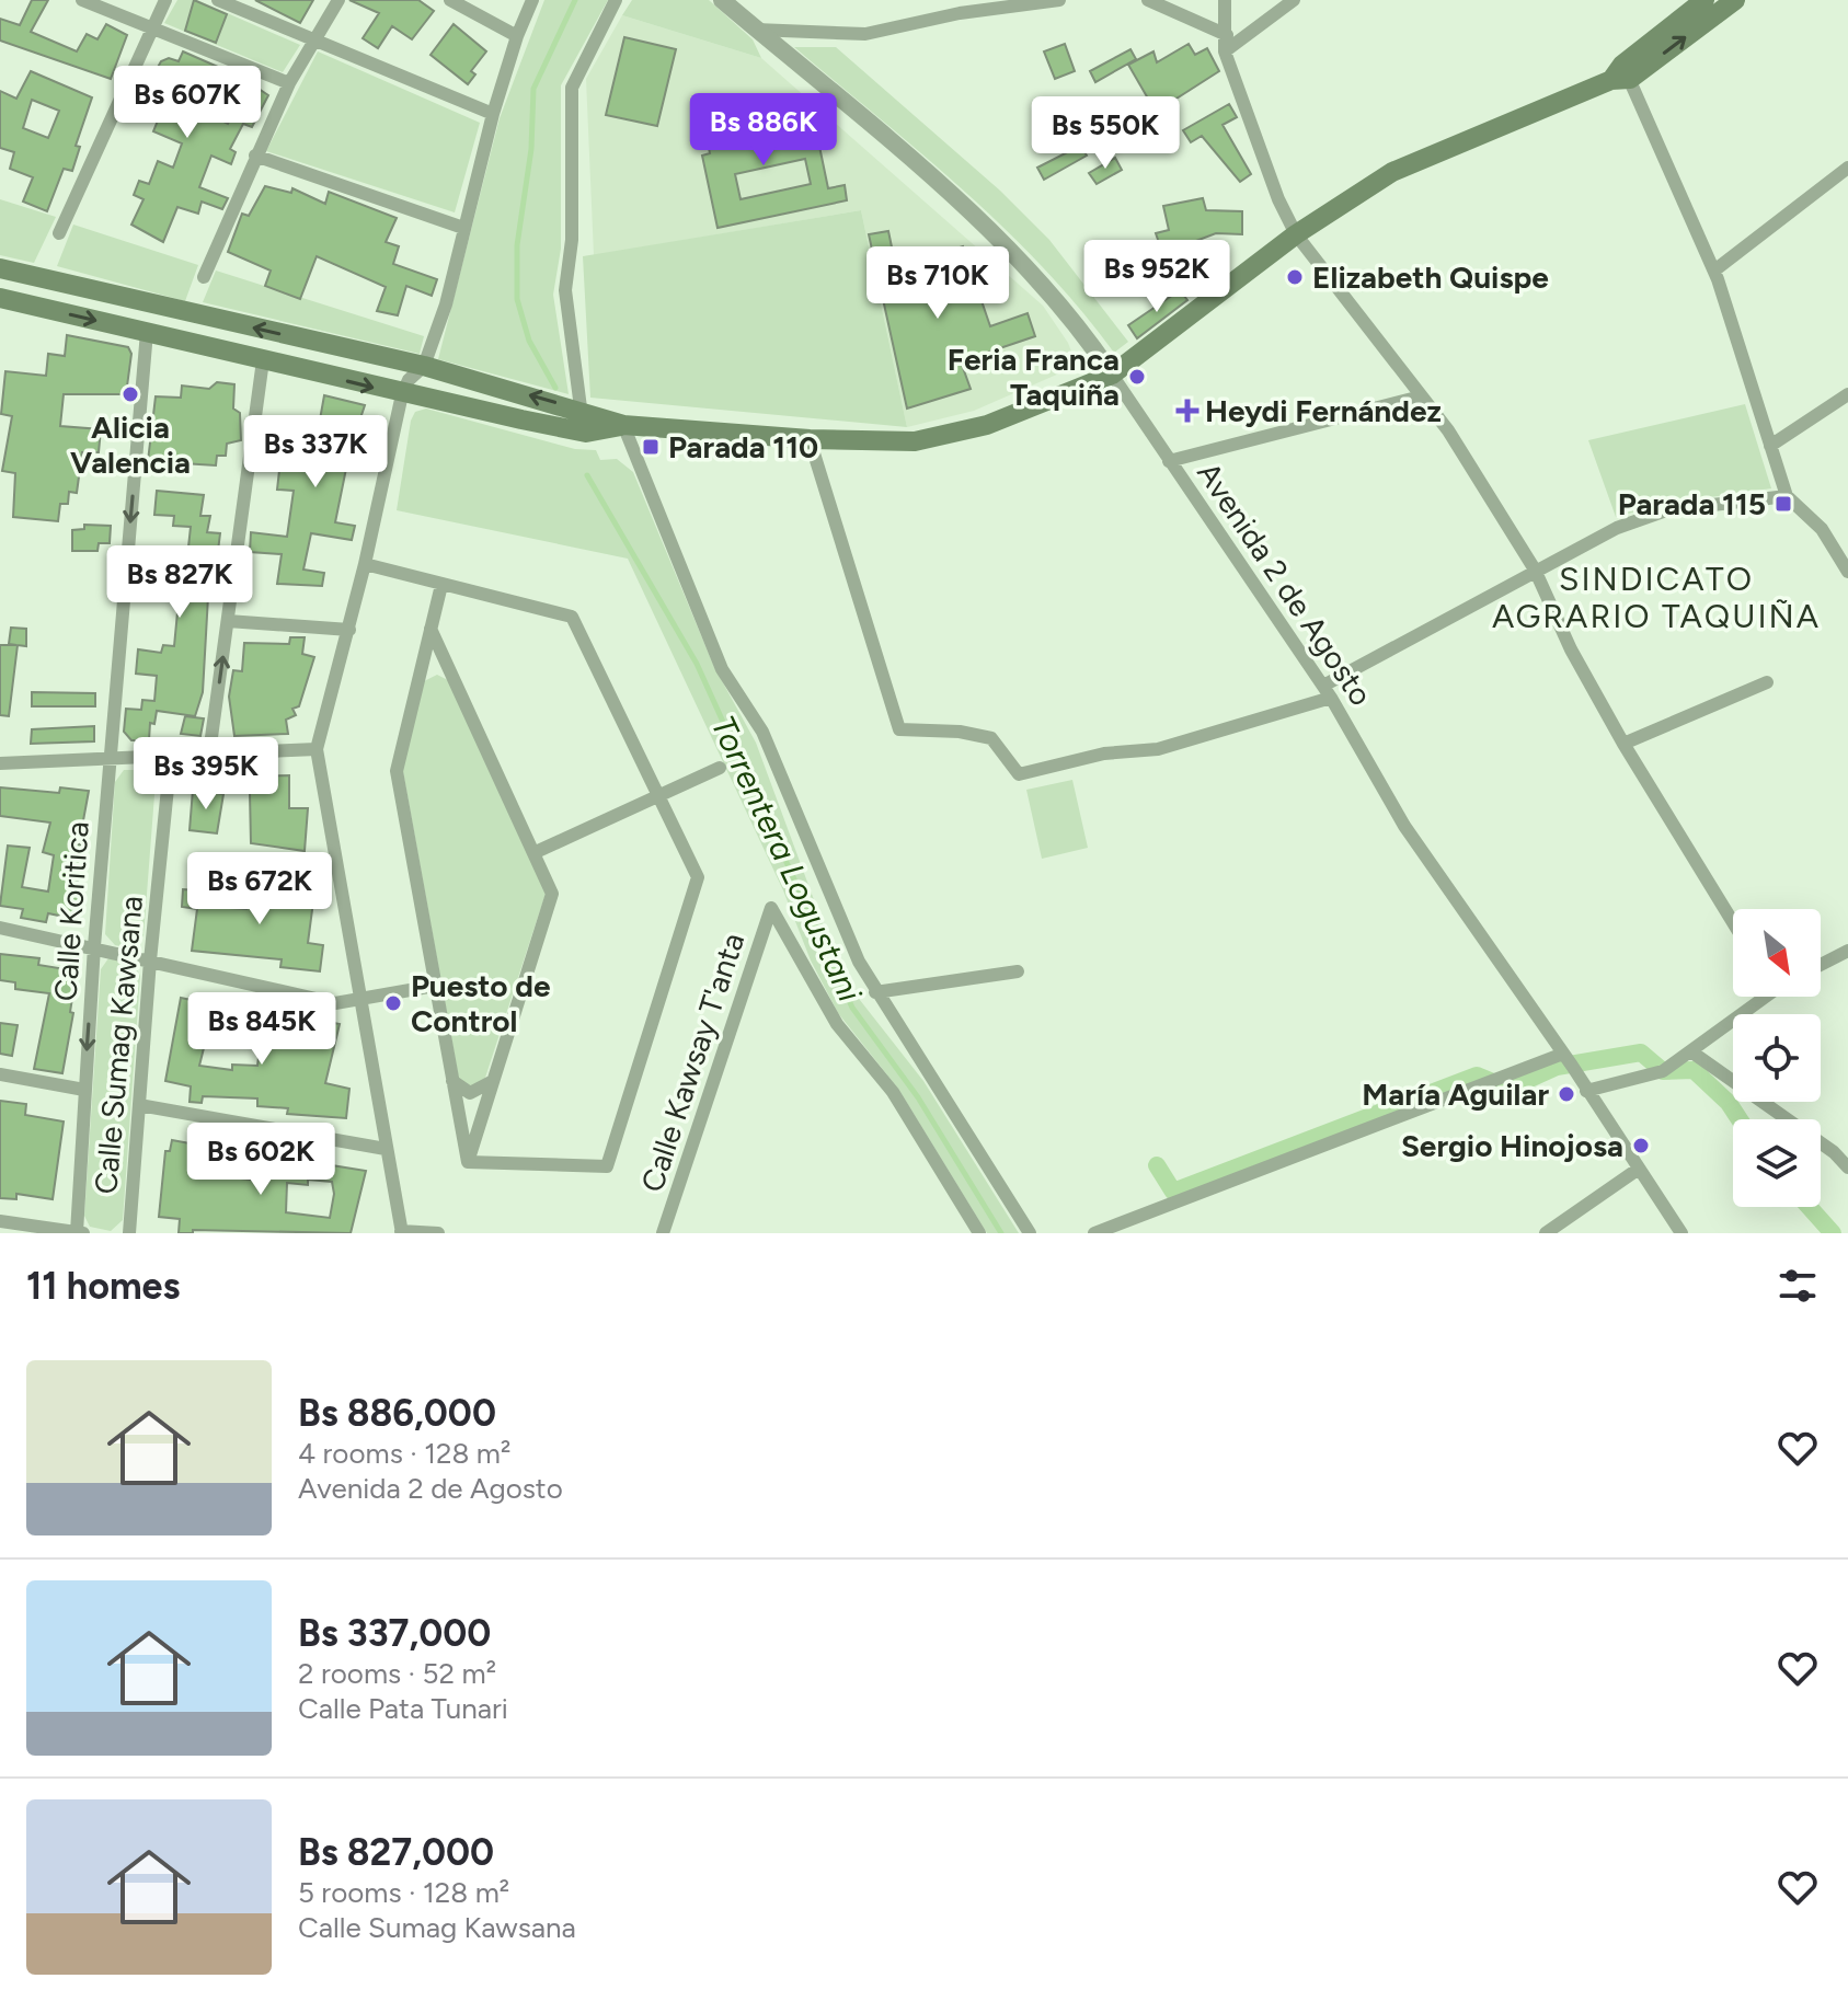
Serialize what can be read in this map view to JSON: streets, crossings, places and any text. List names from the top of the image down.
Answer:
{
  "streets": {
    "street": [
      "Avenida 2 de Agosto",
      "Calle Koritica",
      "Calle Sumag Kawsana",
      "Calle Kawsay T'anta"
    ]
  },
  "districts": ["SINDICATO AGRARIO TAQUIÑA"],
  "water": ["Torrentera Logustani"],
  "places": {
    "other": [
      "Elizabeth Quispe",
      "Feria Franca Taquiña",
      "Alicia Valencia",
      "Puesto de Control",
      "María Aguilar",
      "Sergio Hinojosa"
    ],
    "health": ["Heydi Fernández"],
    "transit": ["Parada 110", "Parada 115"]
  },
  "north": "bottom right",
  "page": {
    "price": [
      "Bs 607K",
      "Bs 886K",
      "Bs 550K",
      "Bs 952K",
      "Bs 710K",
      "Bs 337K",
      "Bs 827K",
      "Bs 395K",
      "Bs 672K",
      "Bs 845K",
      "Bs 602K"
    ],
    "heading": "11 homes",
    "list": [
      {
        "name": "Bs 886,000",
        "note": "4 rooms · 128 m² · Avenida 2 de Agosto"
      },
      {
        "name": "Bs 337,000",
        "note": "2 rooms · 52 m² · Calle Pata Tunari"
      },
      {
        "name": "Bs 827,000",
        "note": "5 rooms · 128 m² · Calle Sumag Kawsana"
      }
    ]
  }
}
